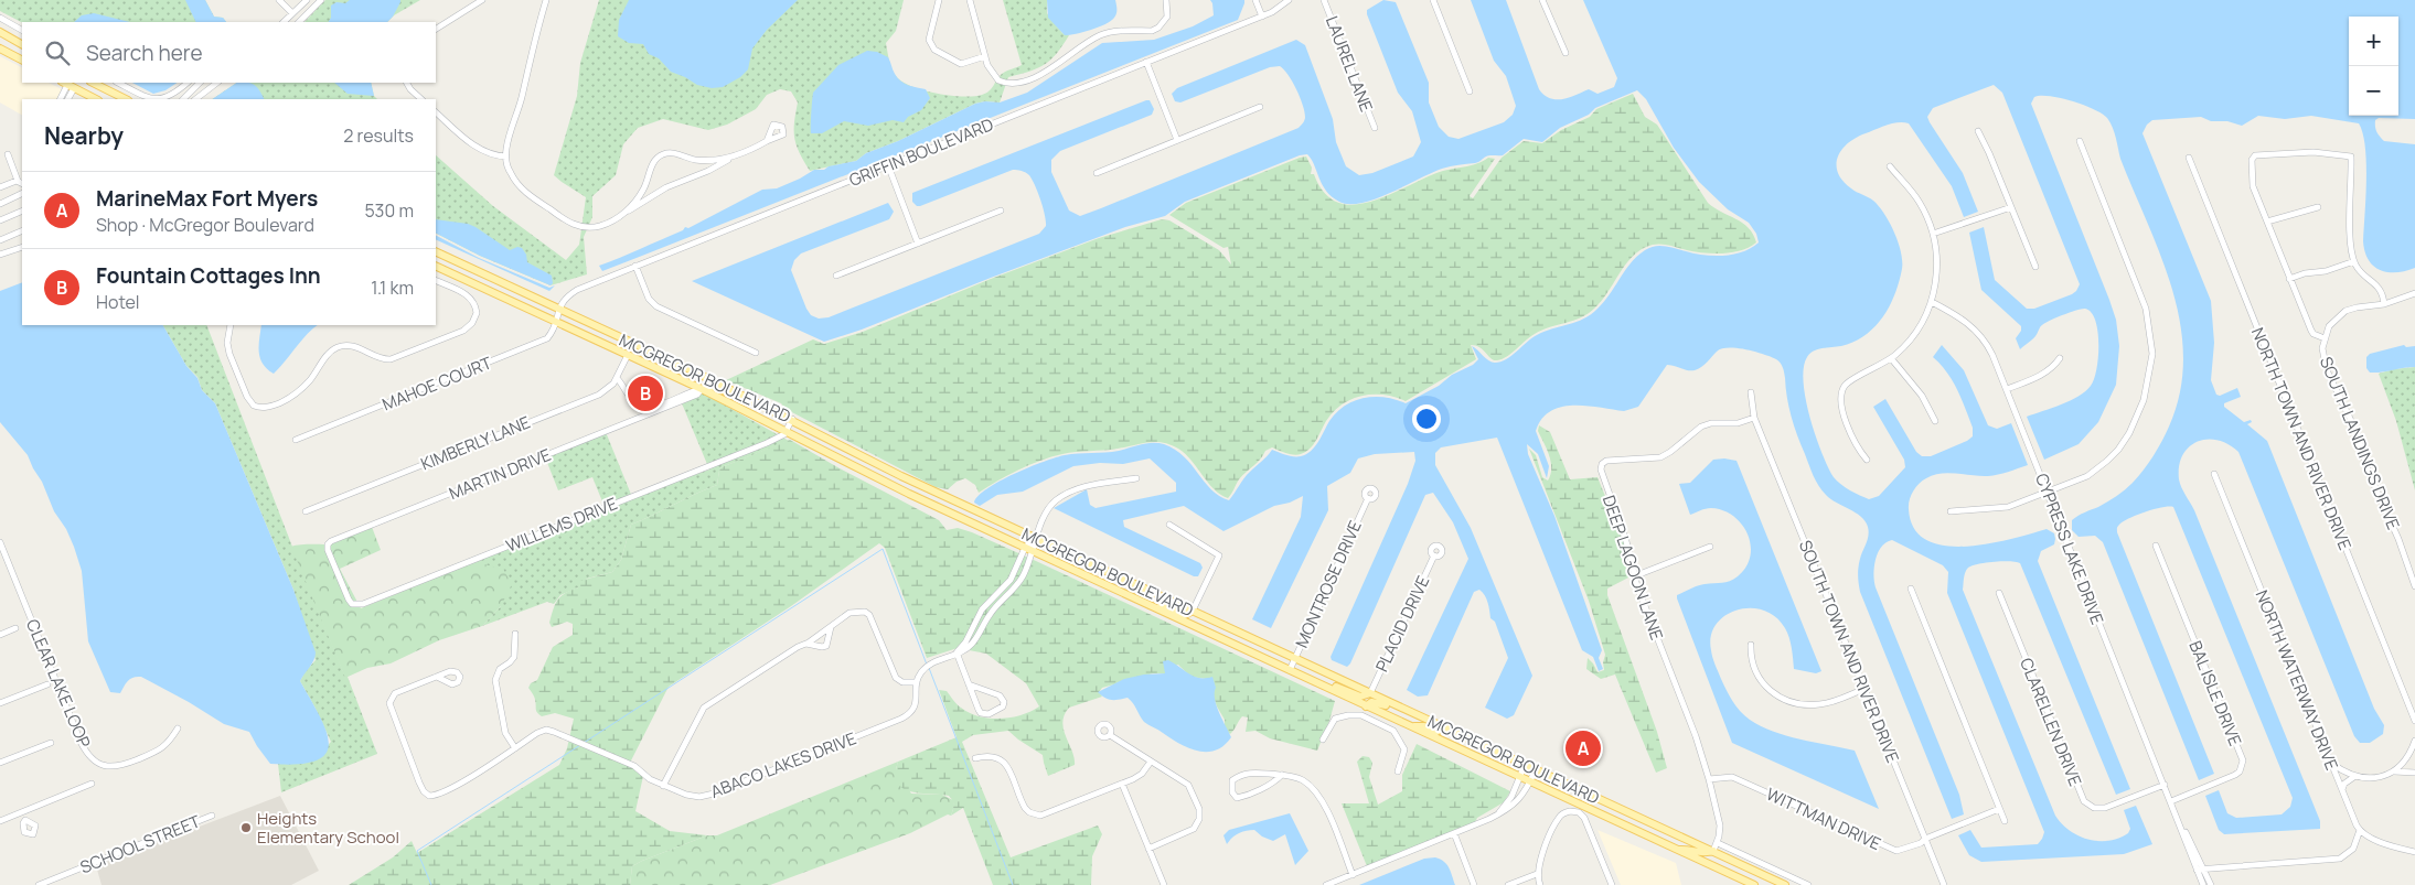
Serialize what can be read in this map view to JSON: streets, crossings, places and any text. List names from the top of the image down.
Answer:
{
  "streets": {
    "main road": ["MCGREGOR BOULEVARD"],
    "street": [
      "LAUREL LANE",
      "GRIFFIN BOULEVARD",
      "MAHOE COURT",
      "NORTH TOWN AND RIVER DRIVE",
      "KIMBERLY LANE",
      "SOUTH LANDINGS DRIVE",
      "MARTIN DRIVE",
      "WILLEMS DRIVE",
      "CYPRESS LAKE DRIVE",
      "DEEP LAGOON LANE",
      "MONTROSE DRIVE",
      "PLACID DRIVE",
      "SOUTH TOWN AND RIVER DRIVE",
      "NORTH WATERWAY DRIVE",
      "CLEAR LAKE LOOP",
      "BAL ISLE DRIVE",
      "CLARELLEN DRIVE",
      "ABACO LAKES DRIVE",
      "WITTMAN DRIVE",
      "SCHOOL STREET"
    ]
  },
  "crossings": [
    ["GRIFFIN BOULEVARD", "MCGREGOR BOULEVARD"],
    ["GRIFFIN BOULEVARD", "MAHOE COURT"],
    ["MCGREGOR BOULEVARD", "MAHOE COURT"],
    ["MCGREGOR BOULEVARD", "KIMBERLY LANE"],
    ["MCGREGOR BOULEVARD", "MARTIN DRIVE"],
    ["MCGREGOR BOULEVARD", "WILLEMS DRIVE"],
    ["MCGREGOR BOULEVARD", "MONTROSE DRIVE"],
    ["MCGREGOR BOULEVARD", "PLACID DRIVE"],
    ["MCGREGOR BOULEVARD", "ABACO LAKES DRIVE"],
    ["MARTIN DRIVE", "WILLEMS DRIVE"],
    ["CYPRESS LAKE DRIVE", "BAL ISLE DRIVE"],
    ["CYPRESS LAKE DRIVE", "CLARELLEN DRIVE"],
    ["DEEP LAGOON LANE", "SOUTH TOWN AND RIVER DRIVE"],
    ["DEEP LAGOON LANE", "WITTMAN DRIVE"],
    ["SOUTH TOWN AND RIVER DRIVE", "WITTMAN DRIVE"]
  ],
  "places": ["Heights Elementary School"],
  "page": {
    "map_buttons": ["+", "−"],
    "search": "Search here",
    "heading": ["Nearby", "2 results"],
    "list": [
      {
        "mark": "A",
        "name": "MarineMax Fort Myers",
        "note": "Shop · McGregor Boulevard",
        "value": "530 m"
      },
      {
        "mark": "B",
        "name": "Fountain Cottages Inn",
        "note": "Hotel",
        "value": "1.1 km"
      }
    ],
    "pins": ["B", "A"]
  }
}
